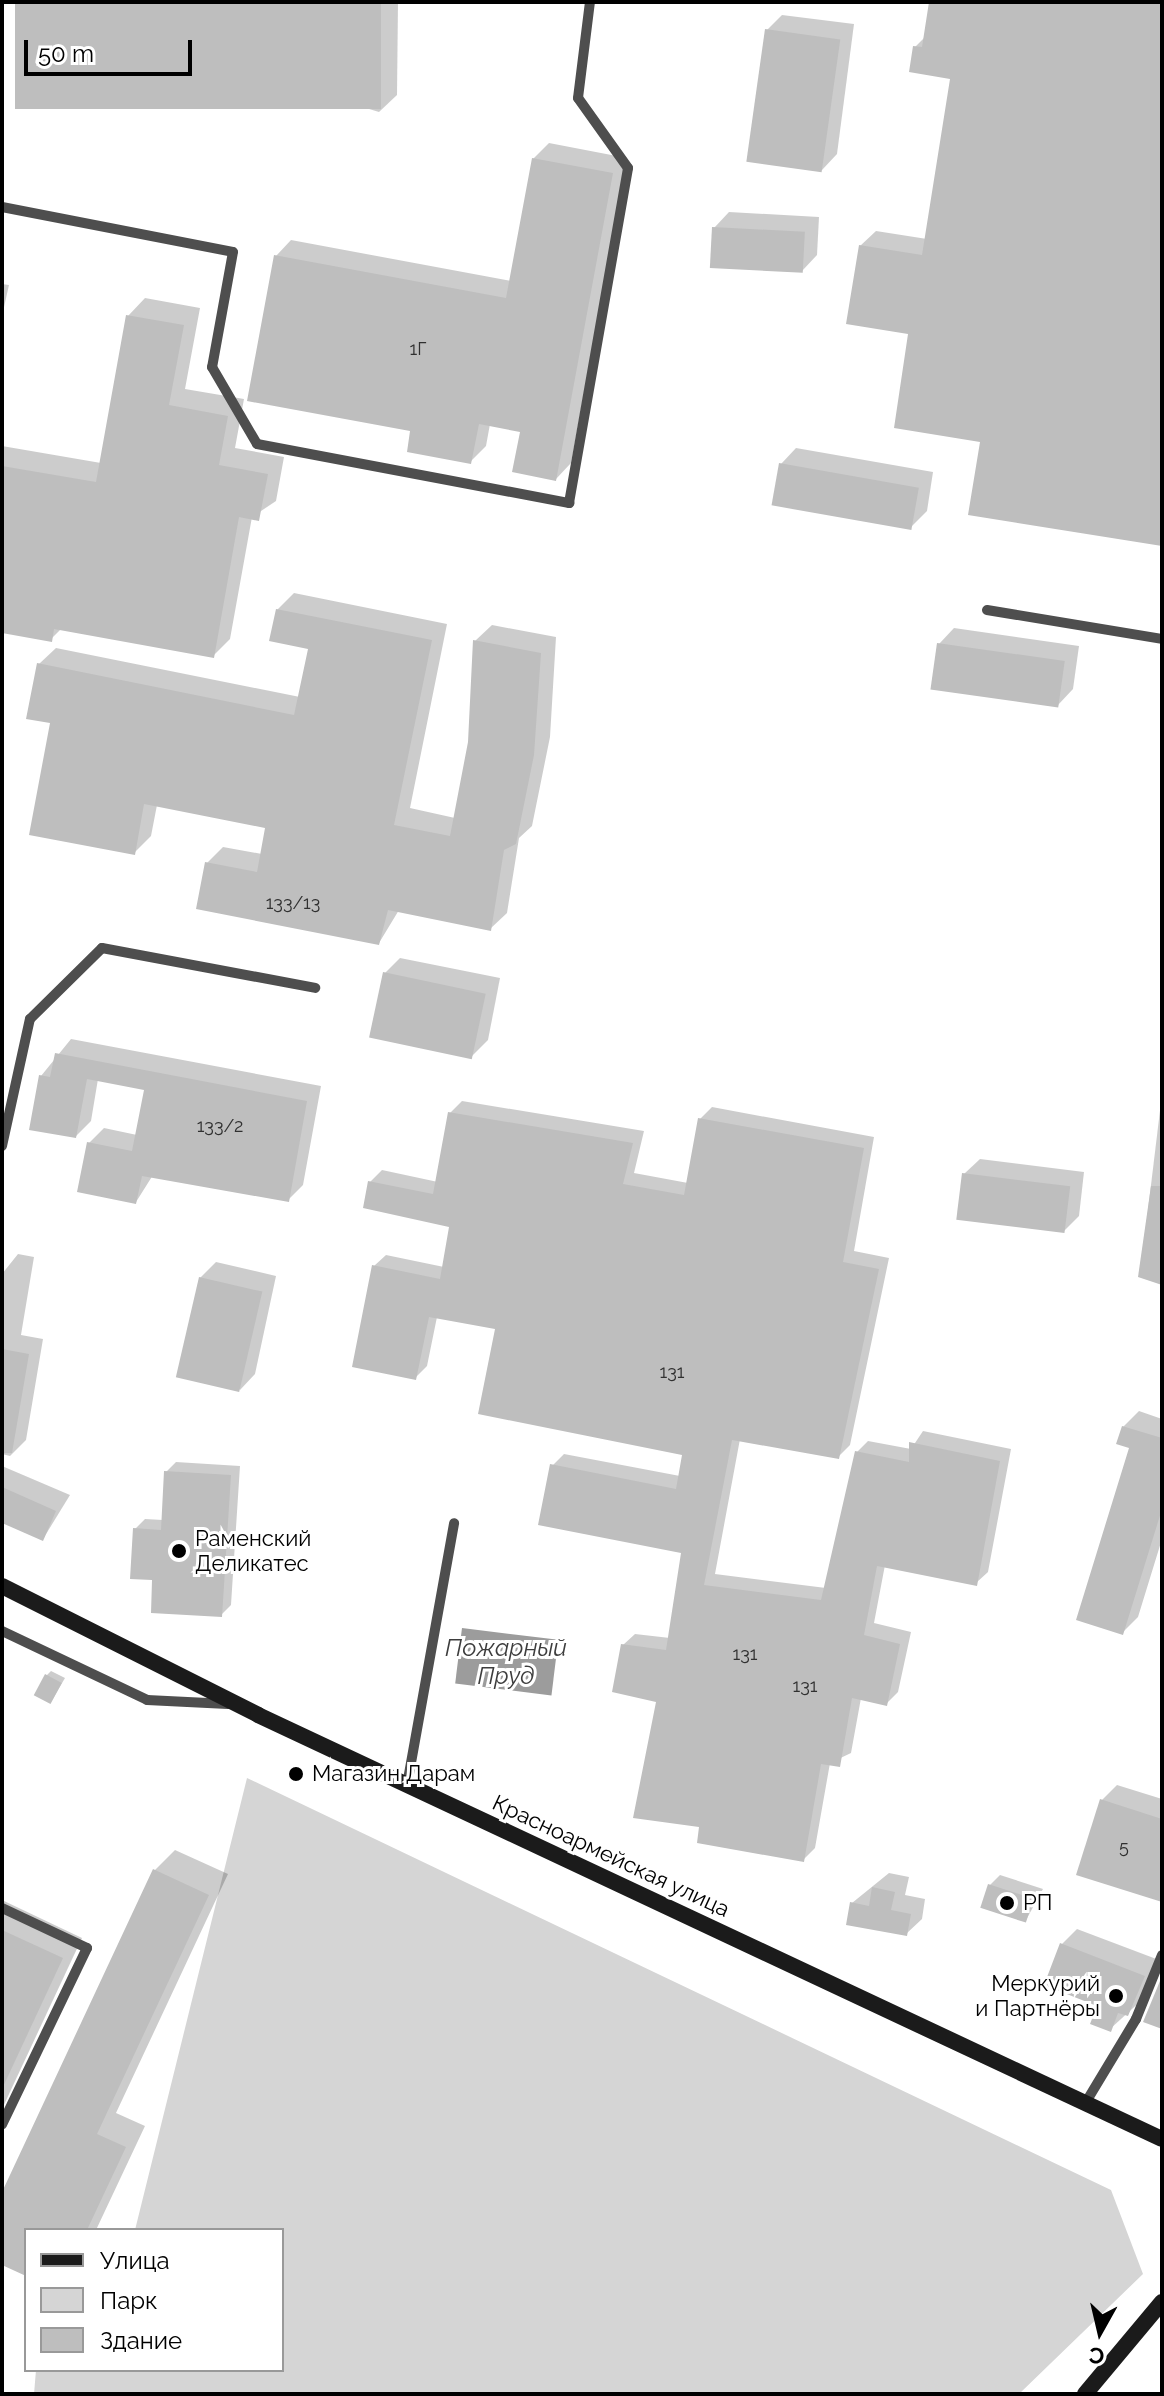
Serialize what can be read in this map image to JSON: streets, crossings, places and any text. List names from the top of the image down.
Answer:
{
  "streets": {
    "street": ["Красноармейская улица"]
  },
  "water": ["Пожарный Пруд"],
  "places": [
    "Раменский Деликатес",
    "Магазин Дарам",
    "РП",
    "Меркурий и Партнёры"
  ],
  "house_numbers": [
    "1Г",
    "133/13",
    "133/2",
    "131",
    "131",
    "131",
    "5"
  ],
  "legend": ["Улица", "Парк", "Здание"],
  "scale_bar": "50 m",
  "north": "bottom"
}
